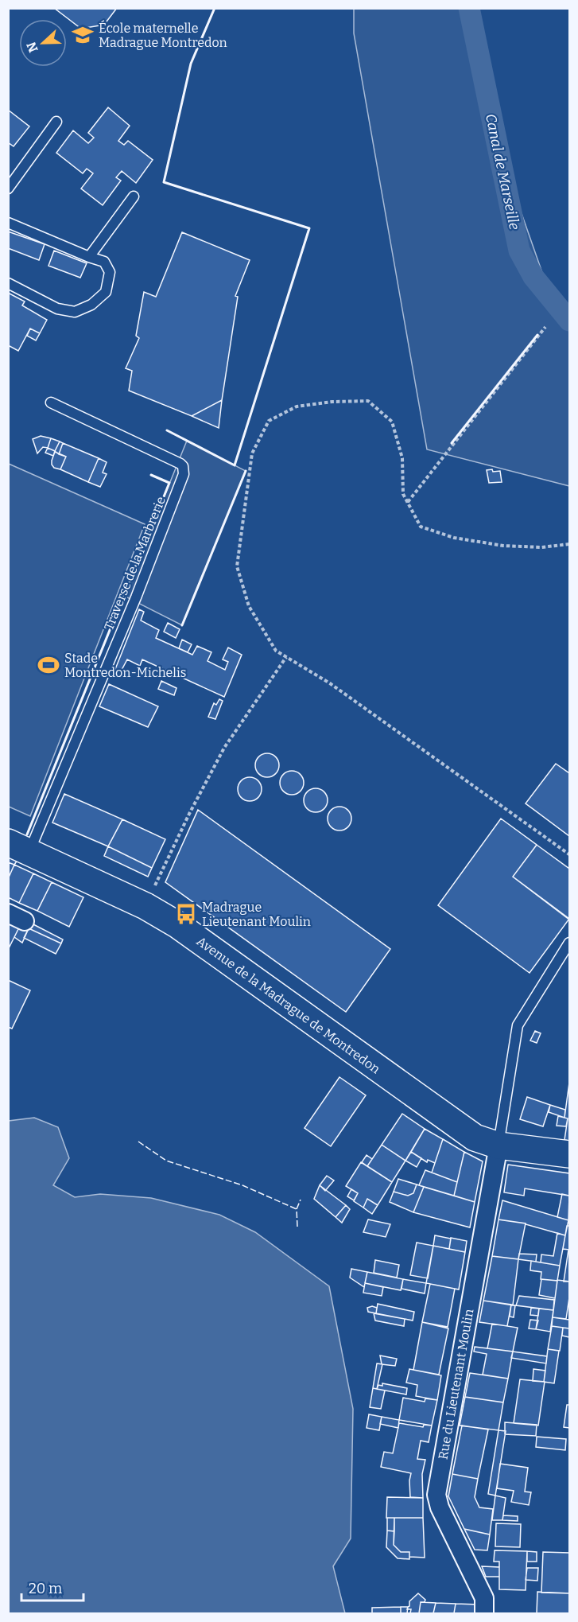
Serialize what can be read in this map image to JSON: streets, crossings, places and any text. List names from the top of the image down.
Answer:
{
  "streets": {
    "street": ["Avenue de la Madrague de Montredon", "Rue du Lieutenant Moulin"],
    "lane": ["Traverse de la Marbrerie"]
  },
  "crossings": [
    ["Traverse de la Marbrerie", "Avenue de la Madrague de Montredon"],
    ["Avenue de la Madrague de Montredon", "Rue du Lieutenant Moulin"]
  ],
  "water": ["Canal de Marseille"],
  "places": {
    "school or university": ["École maternelle Madrague Montredon"],
    "sports": ["Stade Montredon-Michelis"],
    "bus stop": ["Madrague Lieutenant Moulin"]
  },
  "scale_bar": "20 m",
  "north": "left"
}
